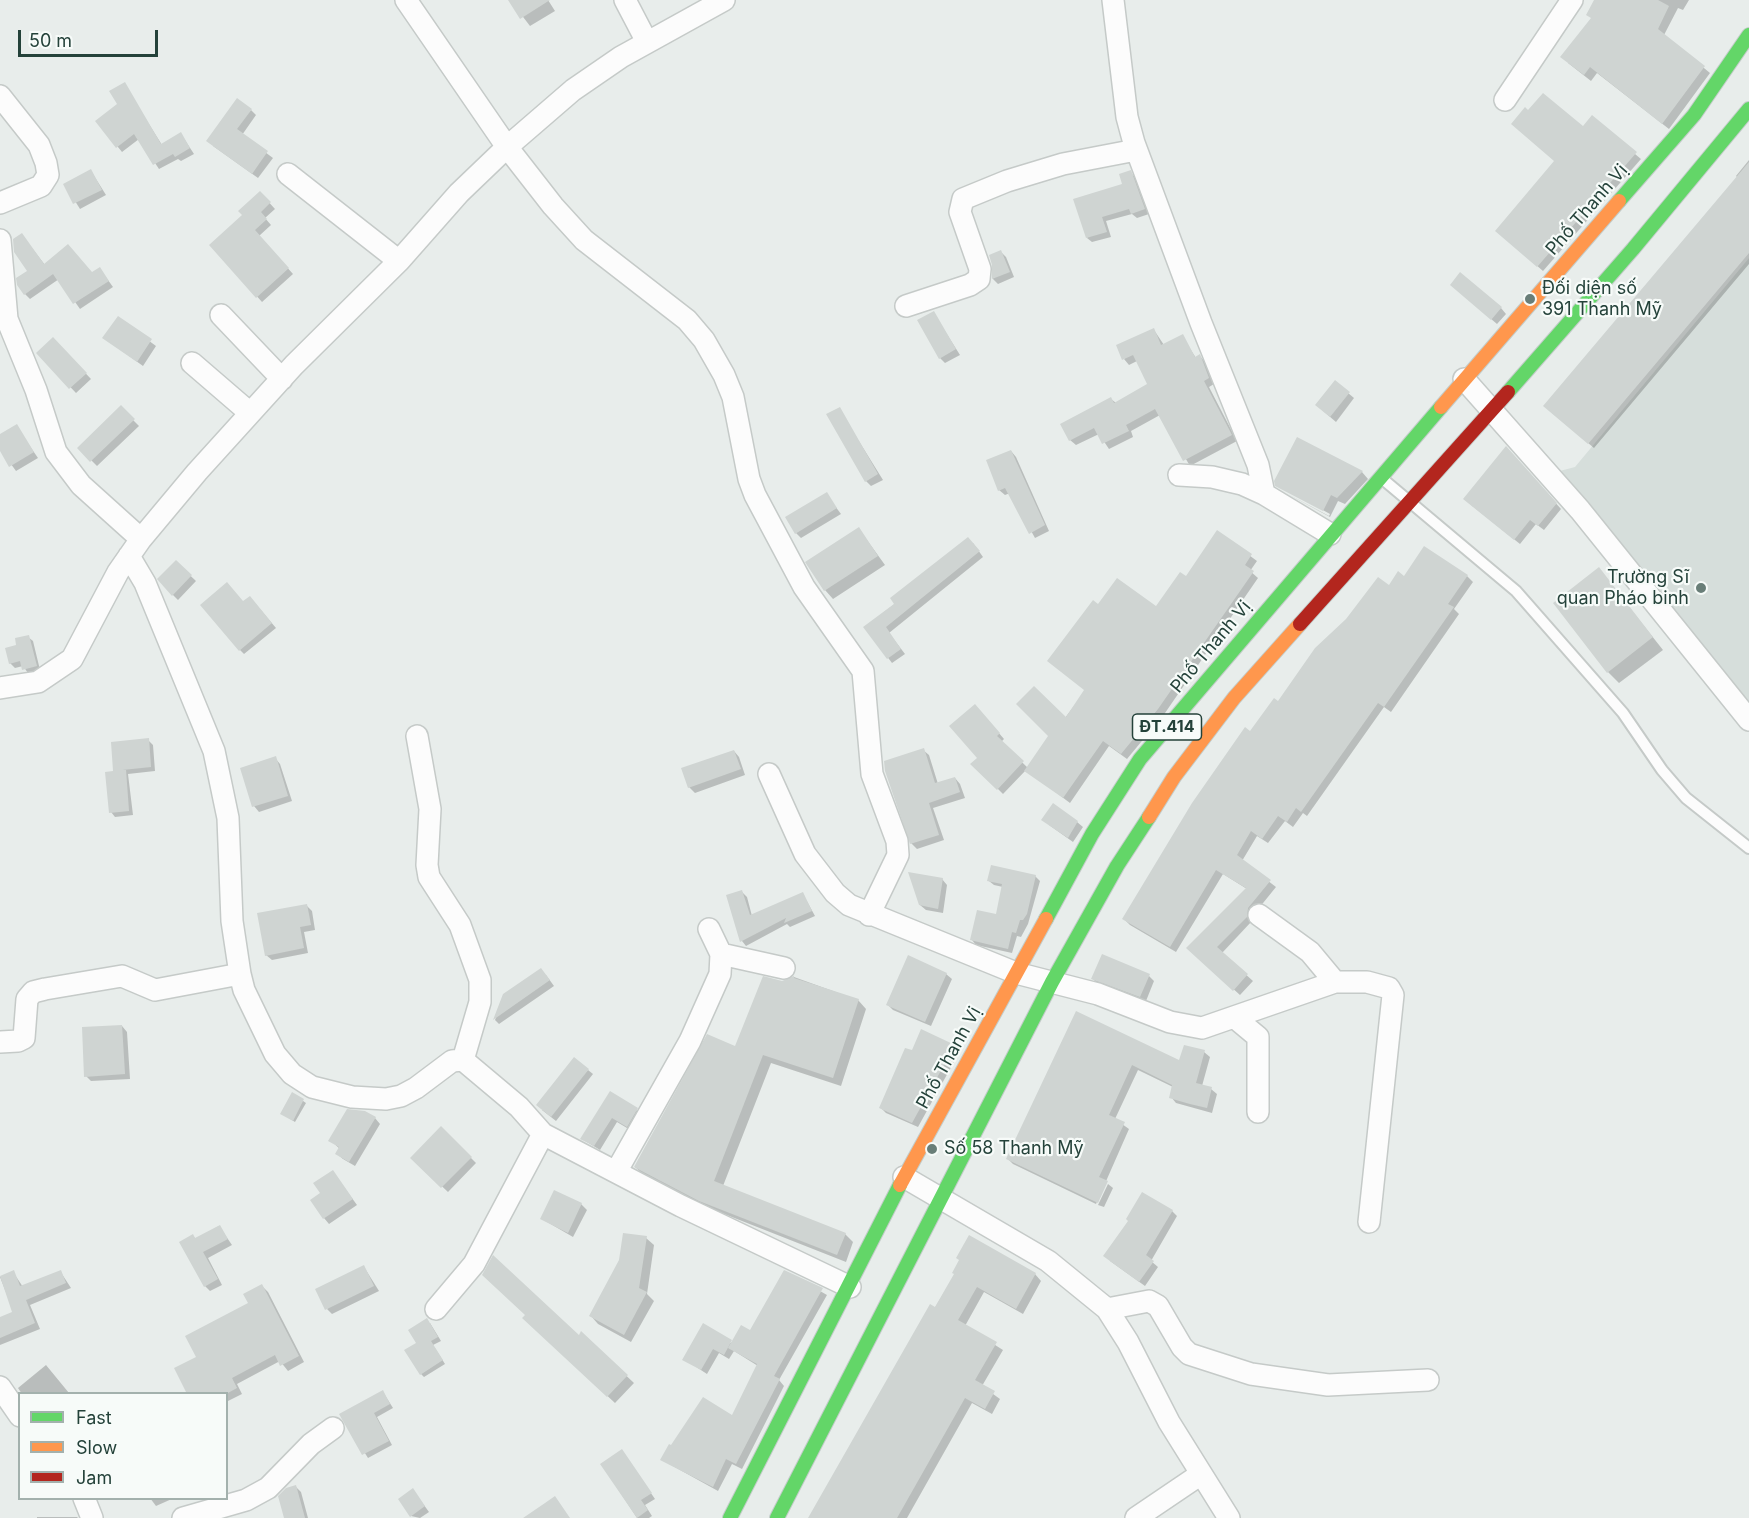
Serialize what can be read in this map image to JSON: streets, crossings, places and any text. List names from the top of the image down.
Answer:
{
  "streets": {
    "main road": ["Phố Thanh Vị", "ĐT.414"]
  },
  "places": ["Đối diện số 391 Thanh Mỹ", "Trường Sĩ quan Pháo binh", "Số 58 Thanh Mỹ"],
  "legend": ["Fast", "Slow", "Jam"],
  "scale_bar": "50 m"
}
